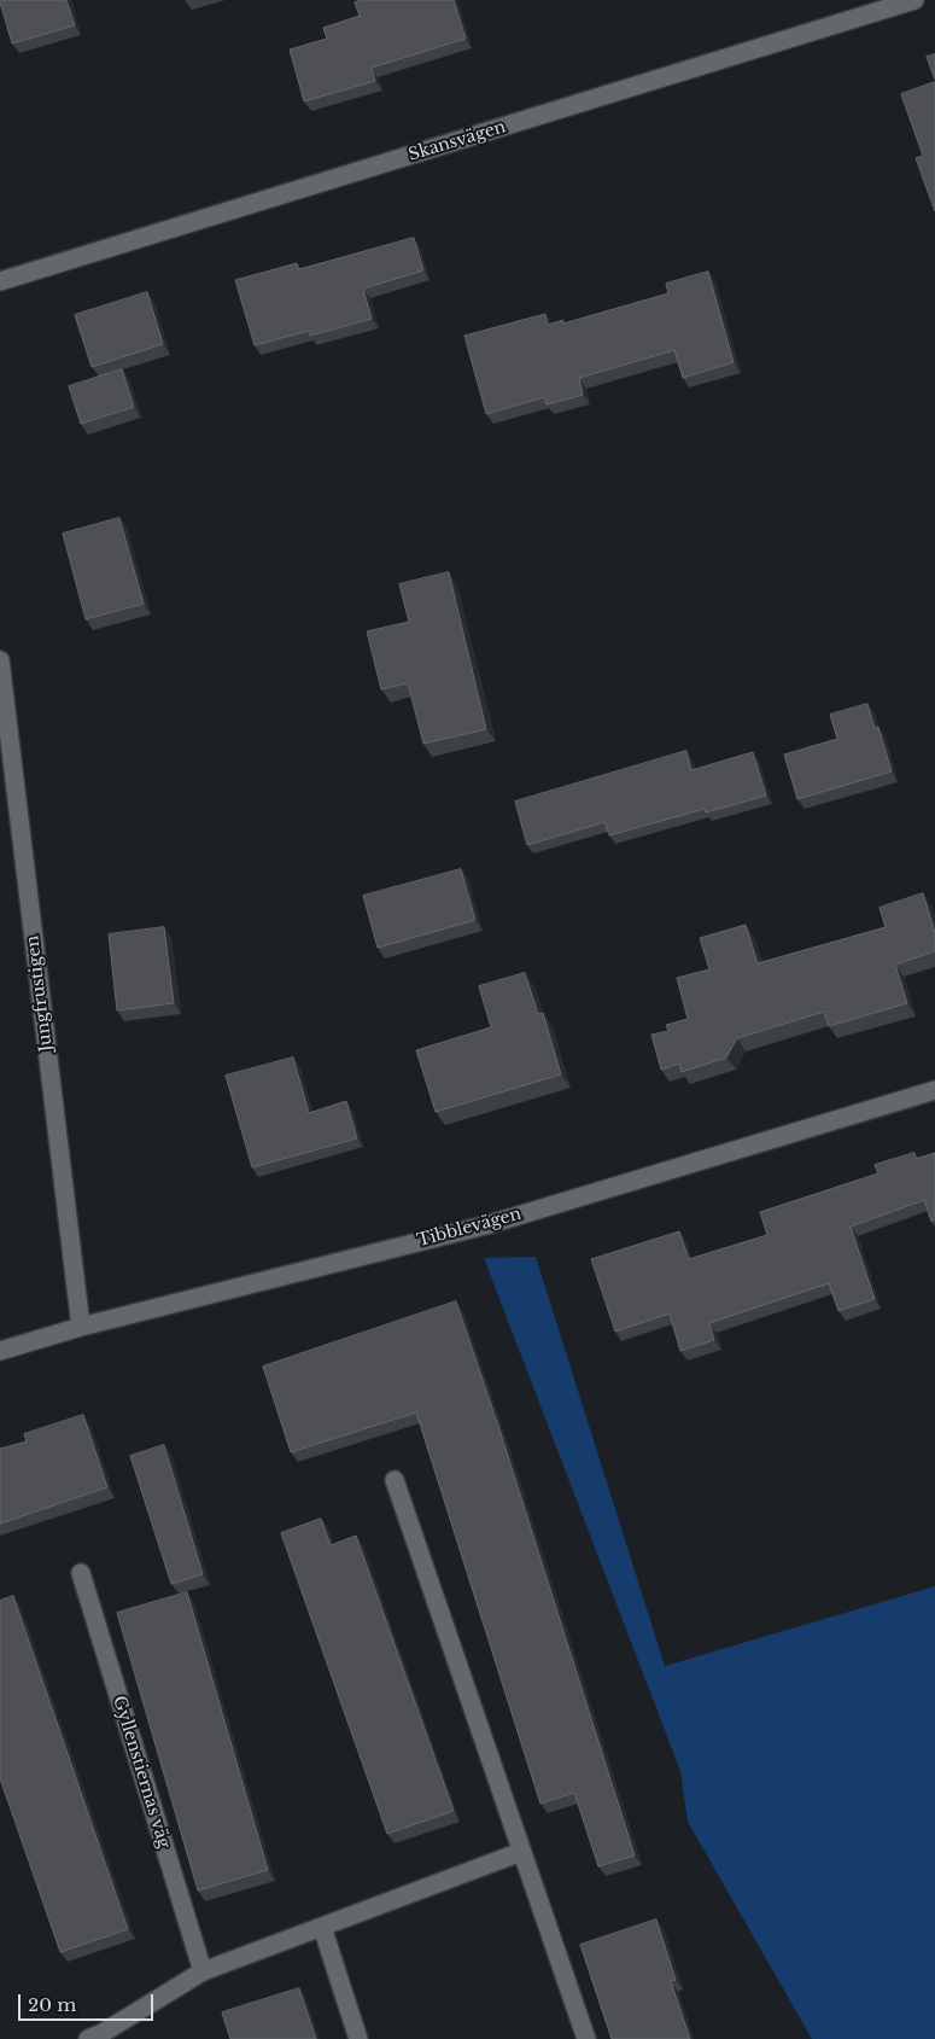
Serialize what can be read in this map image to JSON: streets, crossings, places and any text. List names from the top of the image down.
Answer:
{
  "streets": {
    "street": [
      "Skansvägen",
      "Jungfrustigen",
      "Tibblevägen",
      "Gyllenstiernas väg"
    ]
  },
  "crossings": [
    ["Jungfrustigen", "Tibblevägen"]
  ],
  "scale_bar": "20 m"
}
